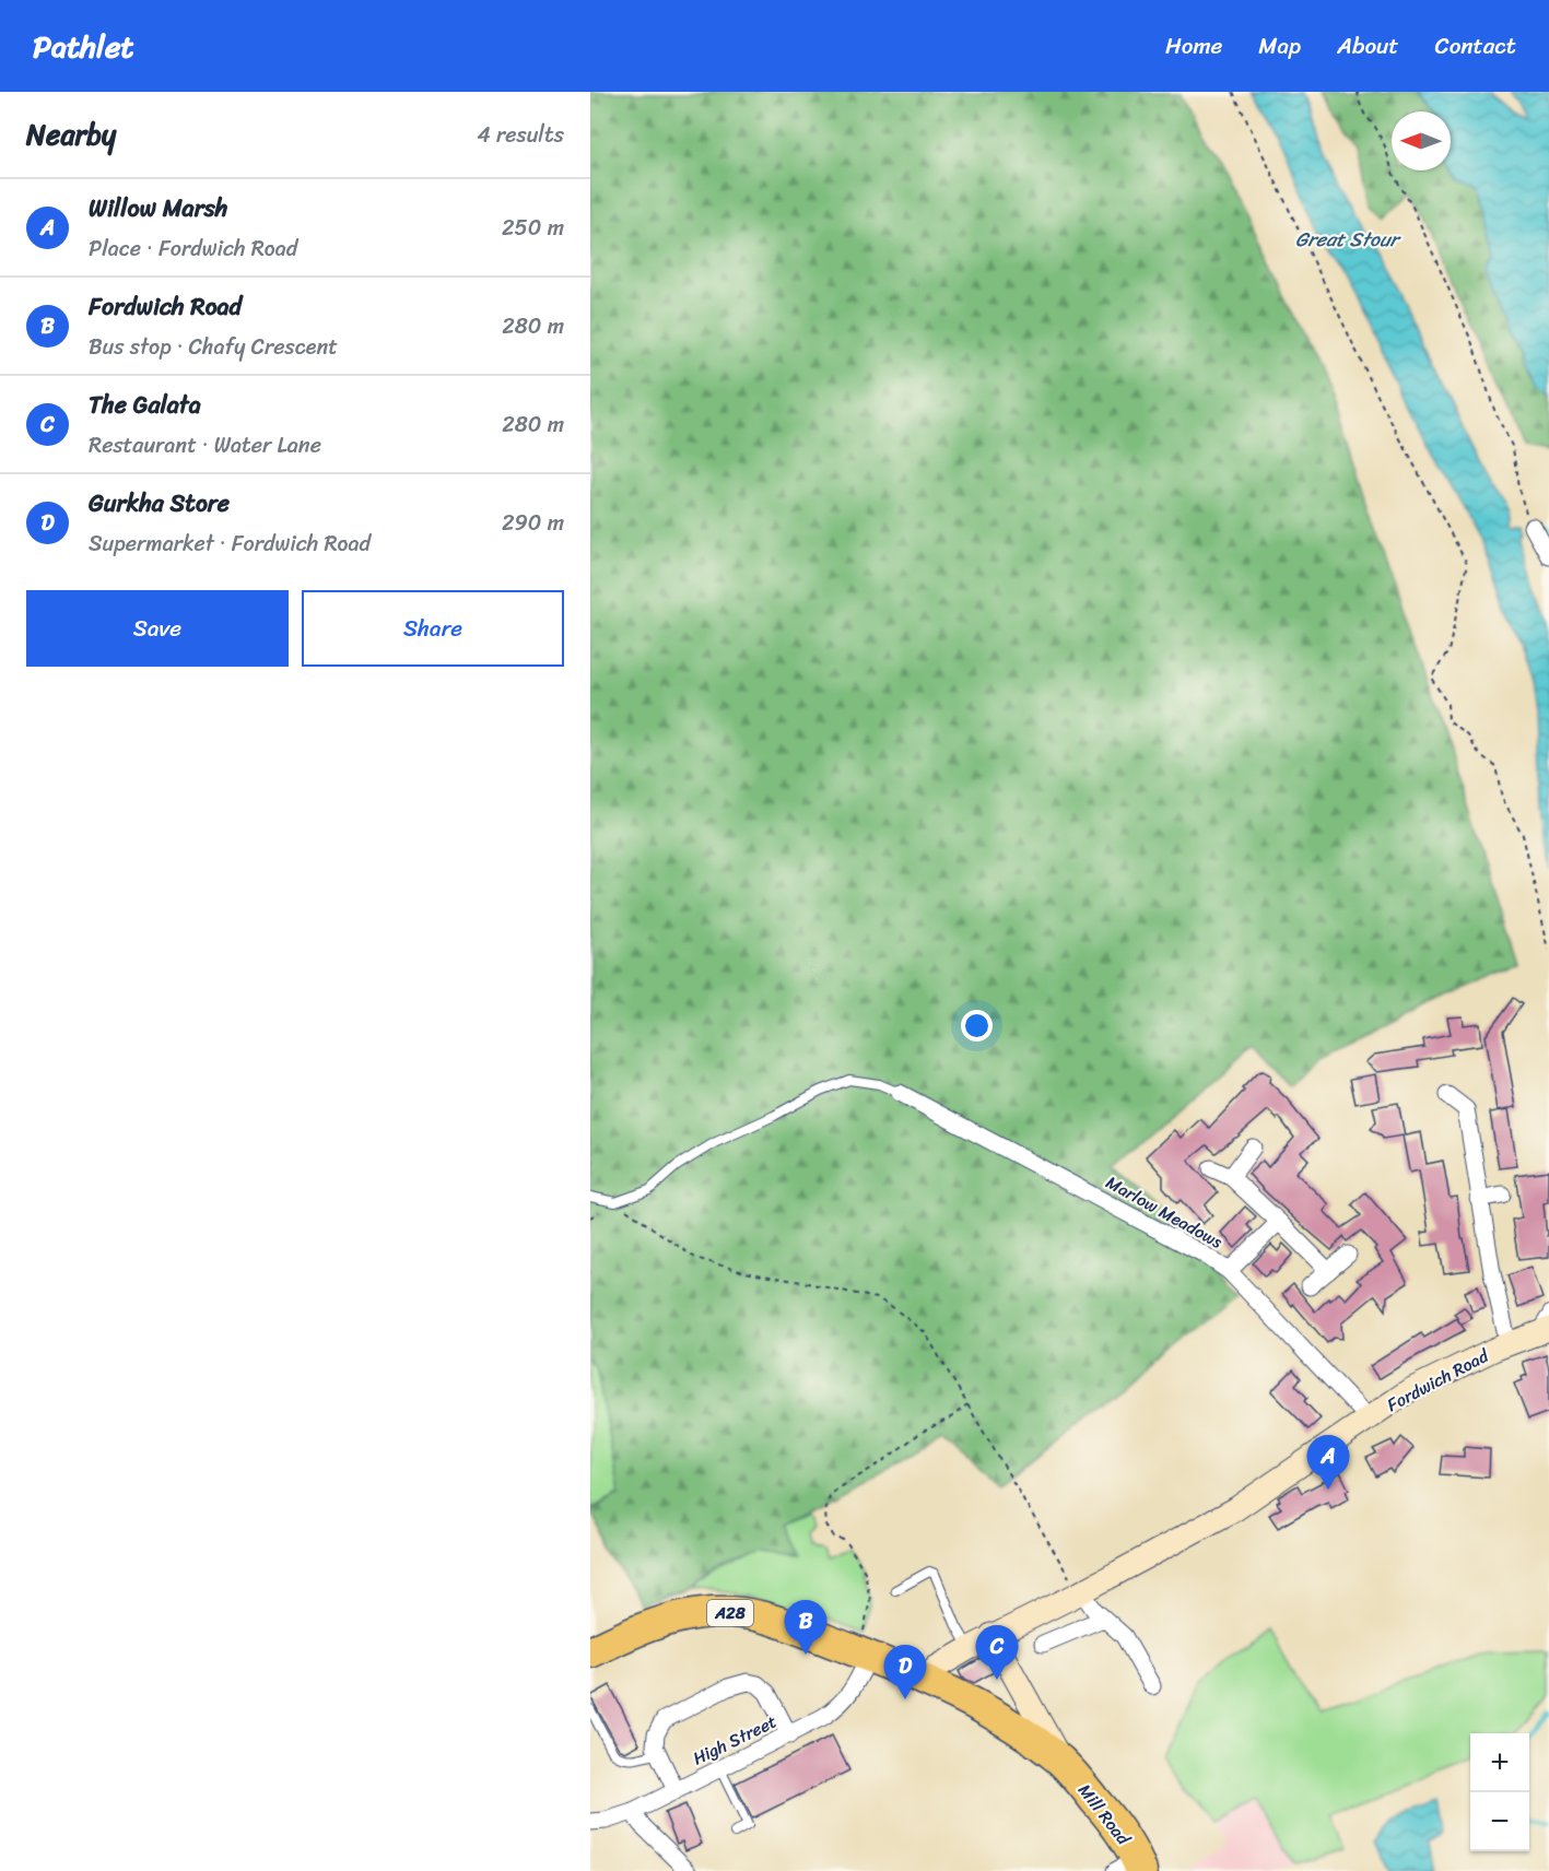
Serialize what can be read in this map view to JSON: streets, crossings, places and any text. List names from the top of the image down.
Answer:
{
  "streets": {
    "highway": ["A28", "Mill Road"],
    "street": ["Marlow Meadows", "Fordwich Road", "High Street"]
  },
  "crossings": [
    ["Marlow Meadows", "Fordwich Road"],
    ["Fordwich Road", "A28"],
    ["A28", "High Street"],
    ["A28", "Mill Road"]
  ],
  "water": ["Great Stour"],
  "north": "left",
  "page": {
    "header": "Pathlet",
    "nav": [
      "Home",
      "Map",
      "About",
      "Contact"
    ],
    "heading": ["Nearby", "4 results"],
    "list": [
      {
        "mark": "A",
        "name": "Willow Marsh",
        "note": "Place · Fordwich Road",
        "value": "250 m"
      },
      {
        "mark": "B",
        "name": "Fordwich Road",
        "note": "Bus stop · Chafy Crescent",
        "value": "280 m"
      },
      {
        "mark": "C",
        "name": "The Galata",
        "note": "Restaurant · Water Lane",
        "value": "280 m"
      },
      {
        "mark": "D",
        "name": "Gurkha Store",
        "note": "Supermarket · Fordwich Road",
        "value": "290 m"
      }
    ],
    "buttons": ["Save", "Share"],
    "pins": [
      "A",
      "B",
      "C",
      "D"
    ],
    "map_buttons": ["+", "−"]
  }
}
